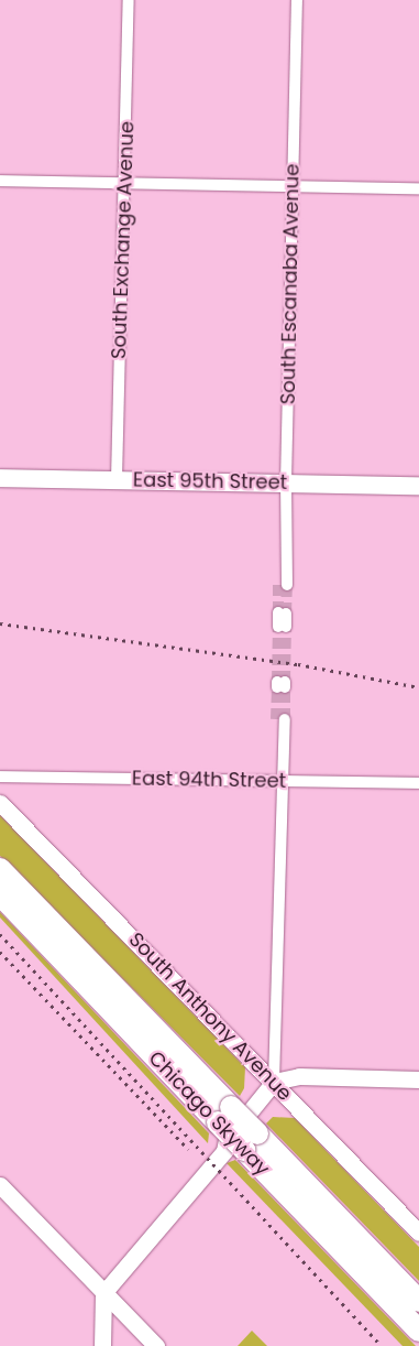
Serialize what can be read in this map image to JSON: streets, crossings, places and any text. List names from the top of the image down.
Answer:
{
  "streets": {
    "highway": ["Chicago Skyway"],
    "main road": ["East 95th Street"],
    "street": [
      "South Exchange Avenue",
      "South Escanaba Avenue",
      "East 94th Street",
      "South Anthony Avenue"
    ]
  },
  "crossings": [
    ["South Exchange Avenue", "East 95th Street"],
    ["South Escanaba Avenue", "East 95th Street"]
  ]
}
